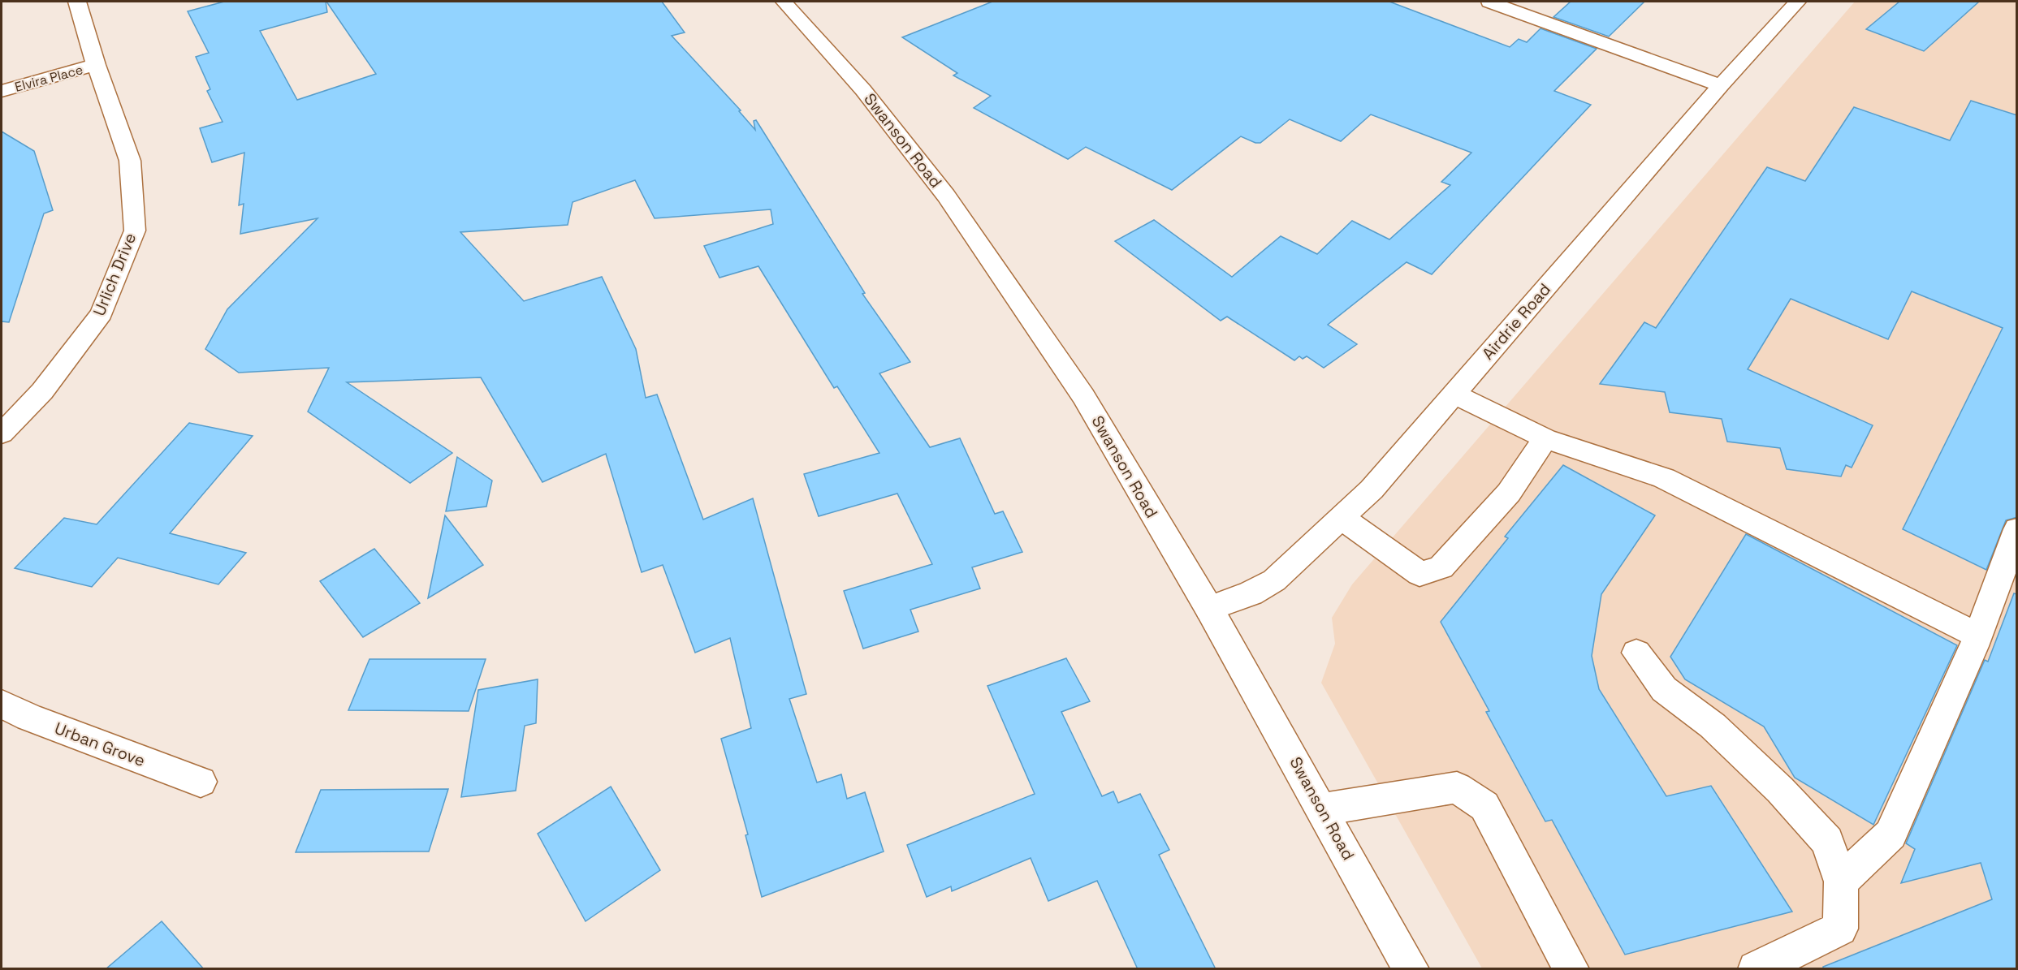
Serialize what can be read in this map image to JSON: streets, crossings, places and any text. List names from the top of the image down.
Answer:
{
  "streets": {
    "street": [
      "Elvira Place",
      "Swanson Road",
      "Urlich Drive",
      "Airdrie Road",
      "Urban Grove"
    ]
  },
  "crossings": [
    ["Elvira Place", "Urlich Drive"],
    ["Swanson Road", "Airdrie Road"]
  ]
}
